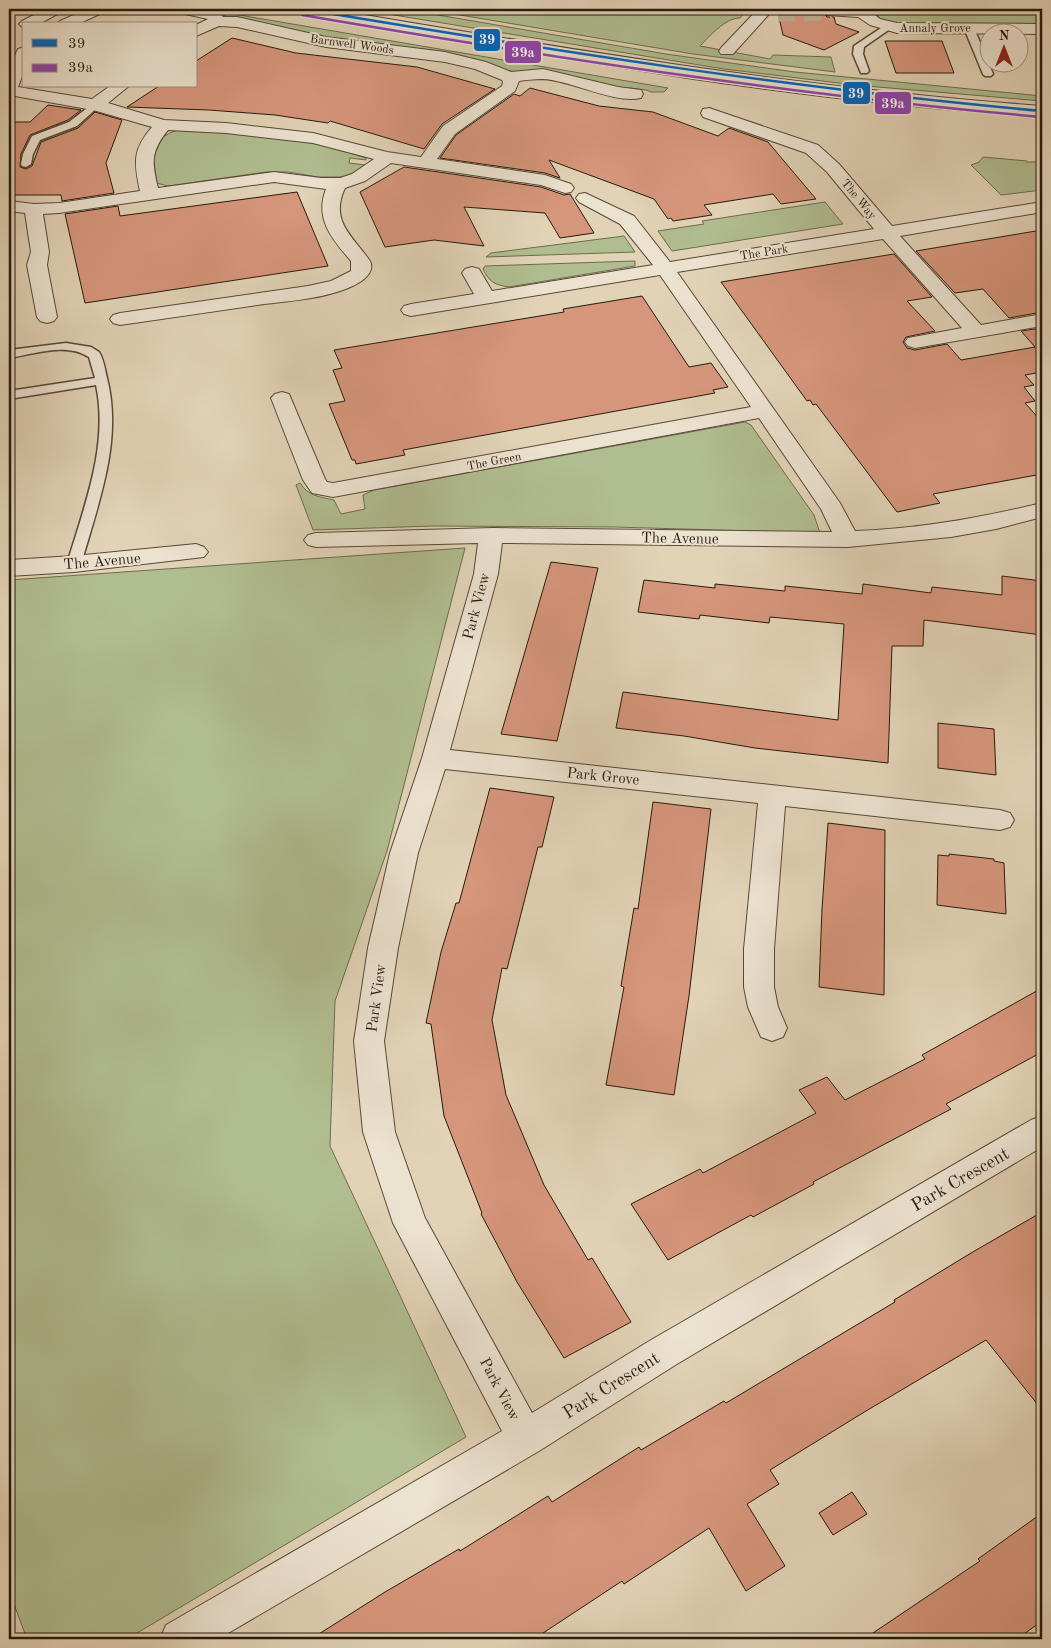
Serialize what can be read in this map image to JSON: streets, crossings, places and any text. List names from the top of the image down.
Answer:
{
  "streets": {
    "street": [
      "Annaly Grove",
      "Barnwell Woods",
      "The Way",
      "The Park",
      "The Green",
      "The Avenue",
      "Park View",
      "Park Grove",
      "Park Crescent"
    ]
  },
  "crossings": [
    ["The Way", "The Park"],
    ["The Avenue", "Park View"],
    ["Park View", "Park Grove"],
    ["Park View", "Park Crescent"]
  ],
  "lines": ["transit line 39", "transit line 39a"],
  "legend": ["39", "39a"],
  "north": "top"
}
